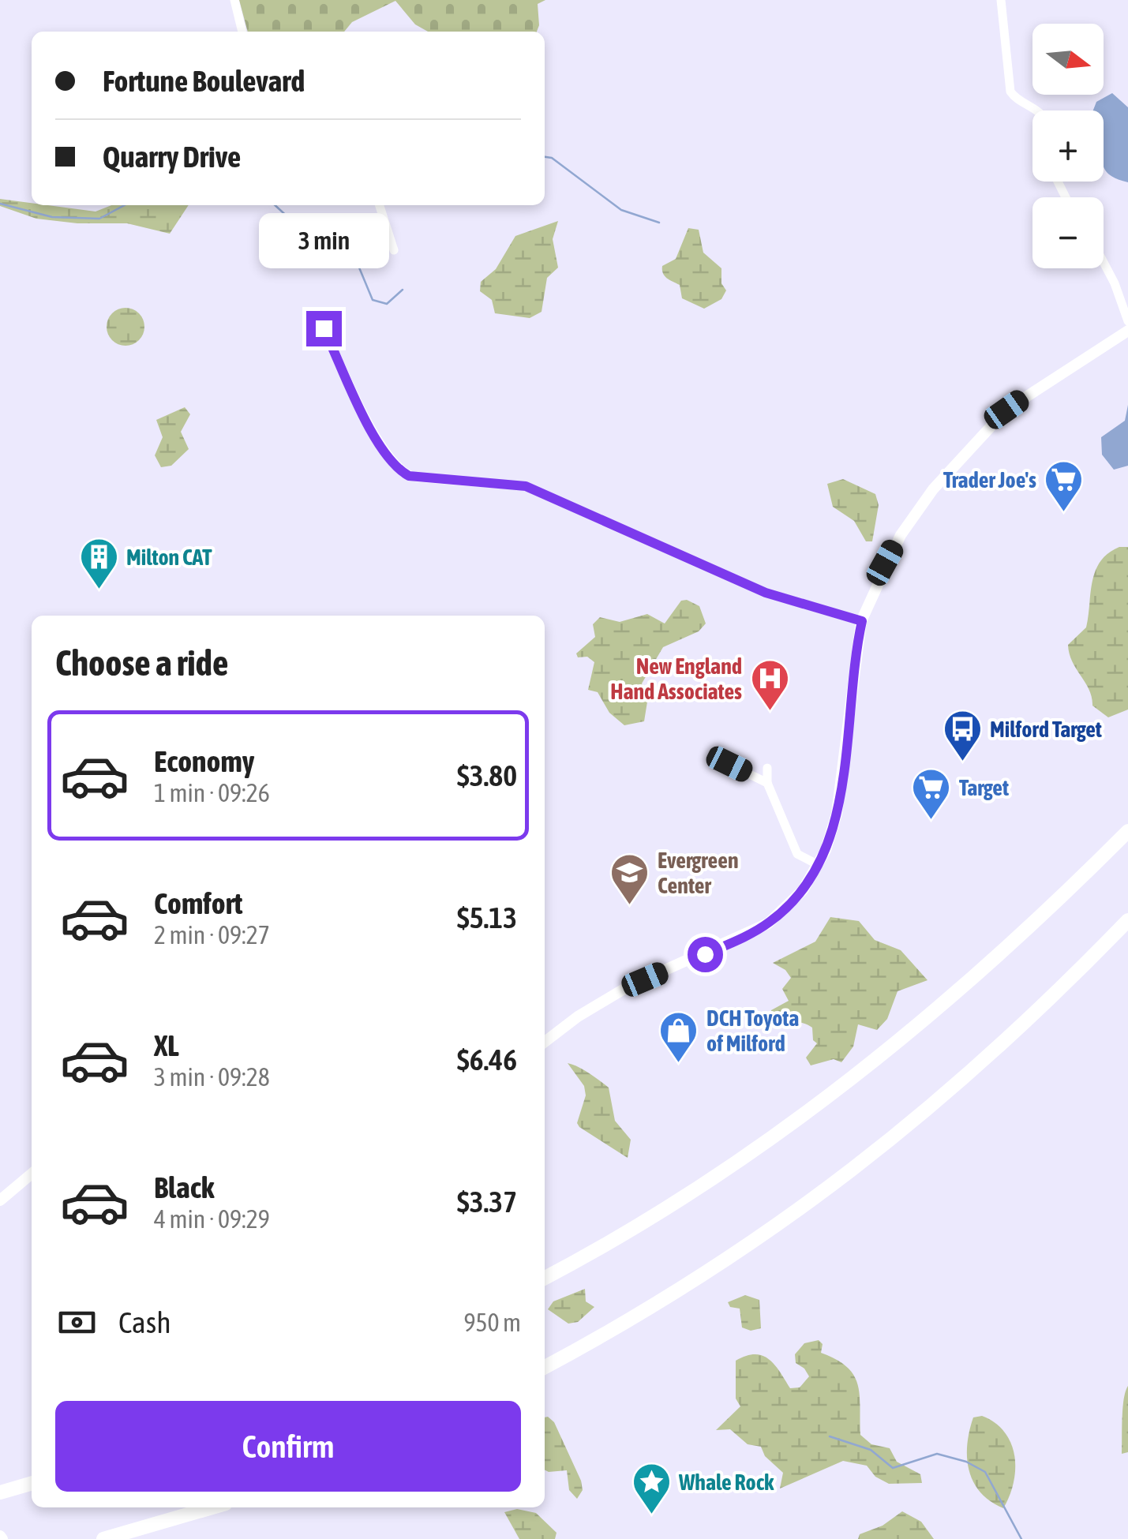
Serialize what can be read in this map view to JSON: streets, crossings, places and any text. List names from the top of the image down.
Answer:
{
  "places": {
    "supermarket": ["Trader Joe's", "Target"],
    "building": ["Milton CAT"],
    "hospital": ["New England Hand Associates"],
    "bus stop": ["Milford Target"],
    "school or university": ["Evergreen Center"],
    "shop": ["DCH Toyota of Milford"],
    "place": ["Whale Rock"]
  },
  "north": "right",
  "page": {
    "map_buttons": ["+", "−"],
    "banner": ["Fortune Boulevard", "Quarry Drive"],
    "bubble": "3 min",
    "heading": "Choose a ride",
    "list": [
      {
        "name": "Economy",
        "note": "1 min · 09:26",
        "value": "$3.80"
      },
      {
        "name": "Comfort",
        "note": "2 min · 09:27",
        "value": "$5.13"
      },
      {
        "name": "XL",
        "note": "3 min · 09:28",
        "value": "$6.46"
      },
      {
        "name": "Black",
        "note": "4 min · 09:29",
        "value": "$3.37"
      }
    ],
    "pay": ["Cash", "950 m"],
    "buttons": "Confirm"
  }
}
